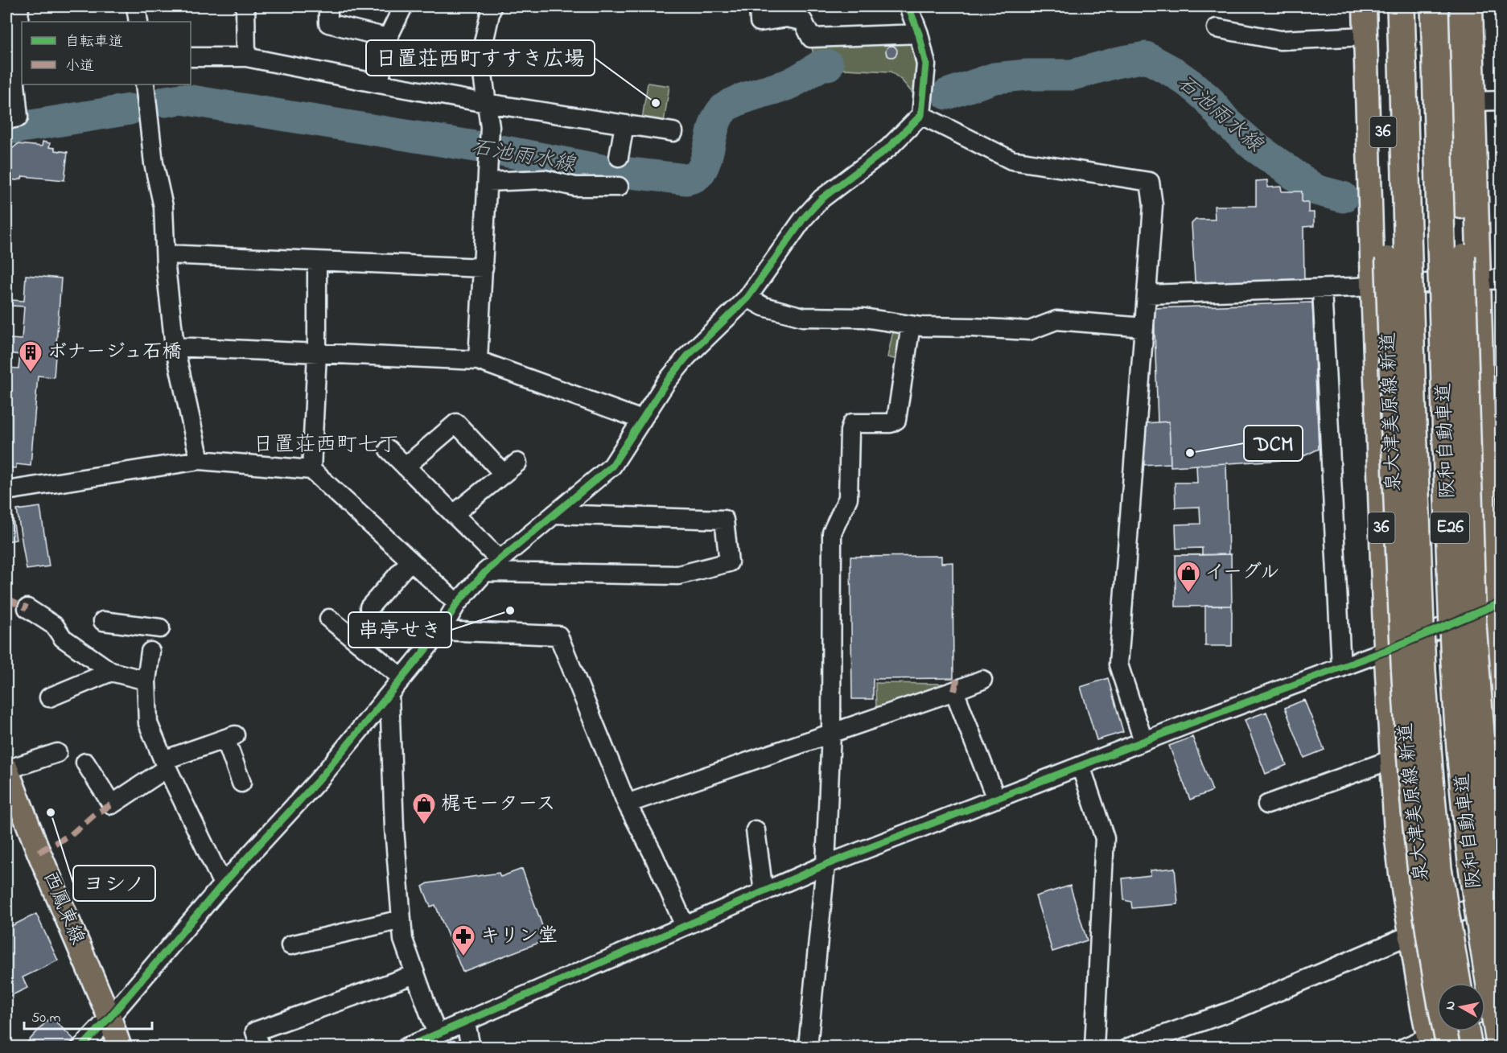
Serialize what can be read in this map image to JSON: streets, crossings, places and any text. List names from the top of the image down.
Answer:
{
  "streets": {
    "highway": ["阪和自動車道", "E26"],
    "main road": ["36", "泉大津美原線 新道", "西鳳東線"]
  },
  "districts": ["日置荘西町七丁"],
  "water": ["石池雨水線"],
  "places": {
    "other": [
      "日置荘西町すすき広場",
      "DCM",
      "串亭せき",
      "ヨシノ"
    ],
    "building": ["ボナージュ石橋"],
    "shop": ["イーグル", "梶モータース"],
    "pharmacy": ["キリン堂"]
  },
  "legend": ["自転車道", "小道"],
  "scale_bar": "50 m",
  "north": "left"
}
